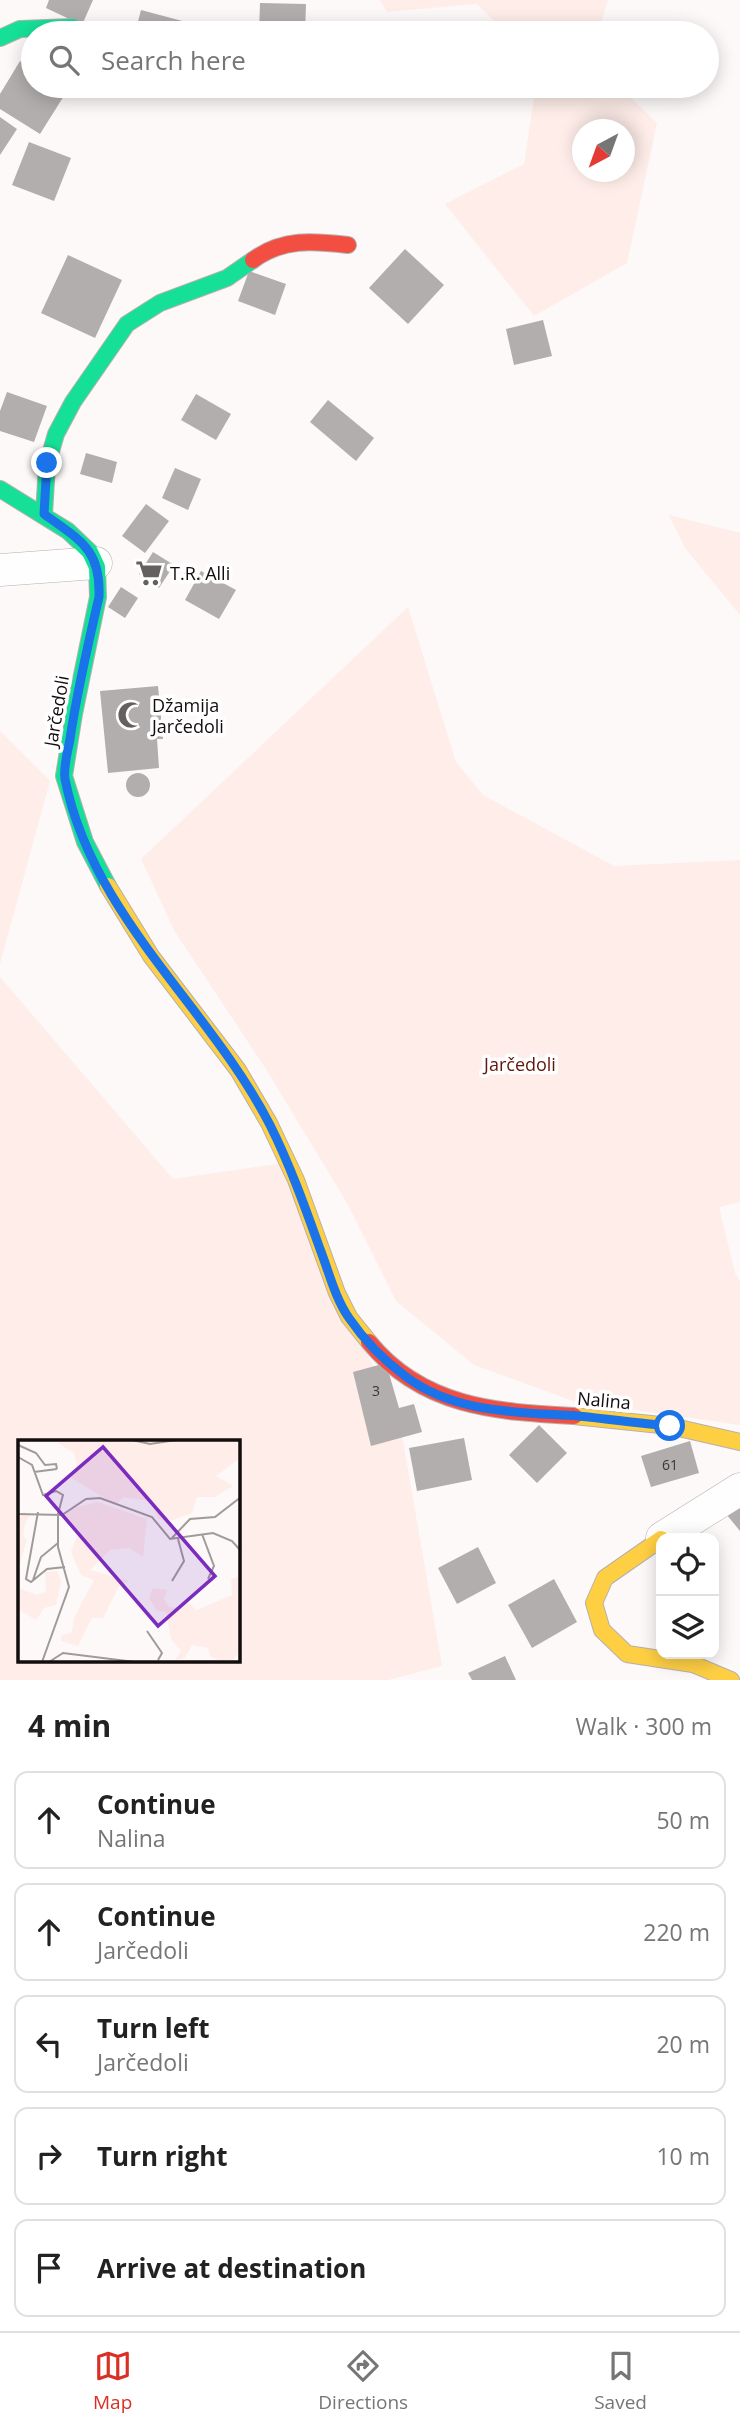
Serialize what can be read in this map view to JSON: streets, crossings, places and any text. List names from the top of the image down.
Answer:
{
  "streets": {
    "street": ["Jarčedoli", "Nalina"]
  },
  "crossings": [
    ["Jarčedoli", "Nalina"]
  ],
  "parks": ["Jarčedoli"],
  "places": {
    "supermarket": ["T.R. Alli"],
    "mosque": ["Džamija Jarčedoli"]
  },
  "house_numbers": ["3", "61"],
  "north": "bottom left",
  "page": {
    "search": "Search here",
    "heading": ["4 min", "Walk · 300 m"],
    "list": [
      ["Continue", "Nalina", "50 m"],
      ["Continue", "Jarčedoli", "220 m"],
      ["Turn left", "Jarčedoli", "20 m"],
      ["Turn right", "10 m"],
      "Arrive at destination"
    ],
    "nav": ["Map", "Directions", "Saved"]
  }
}
